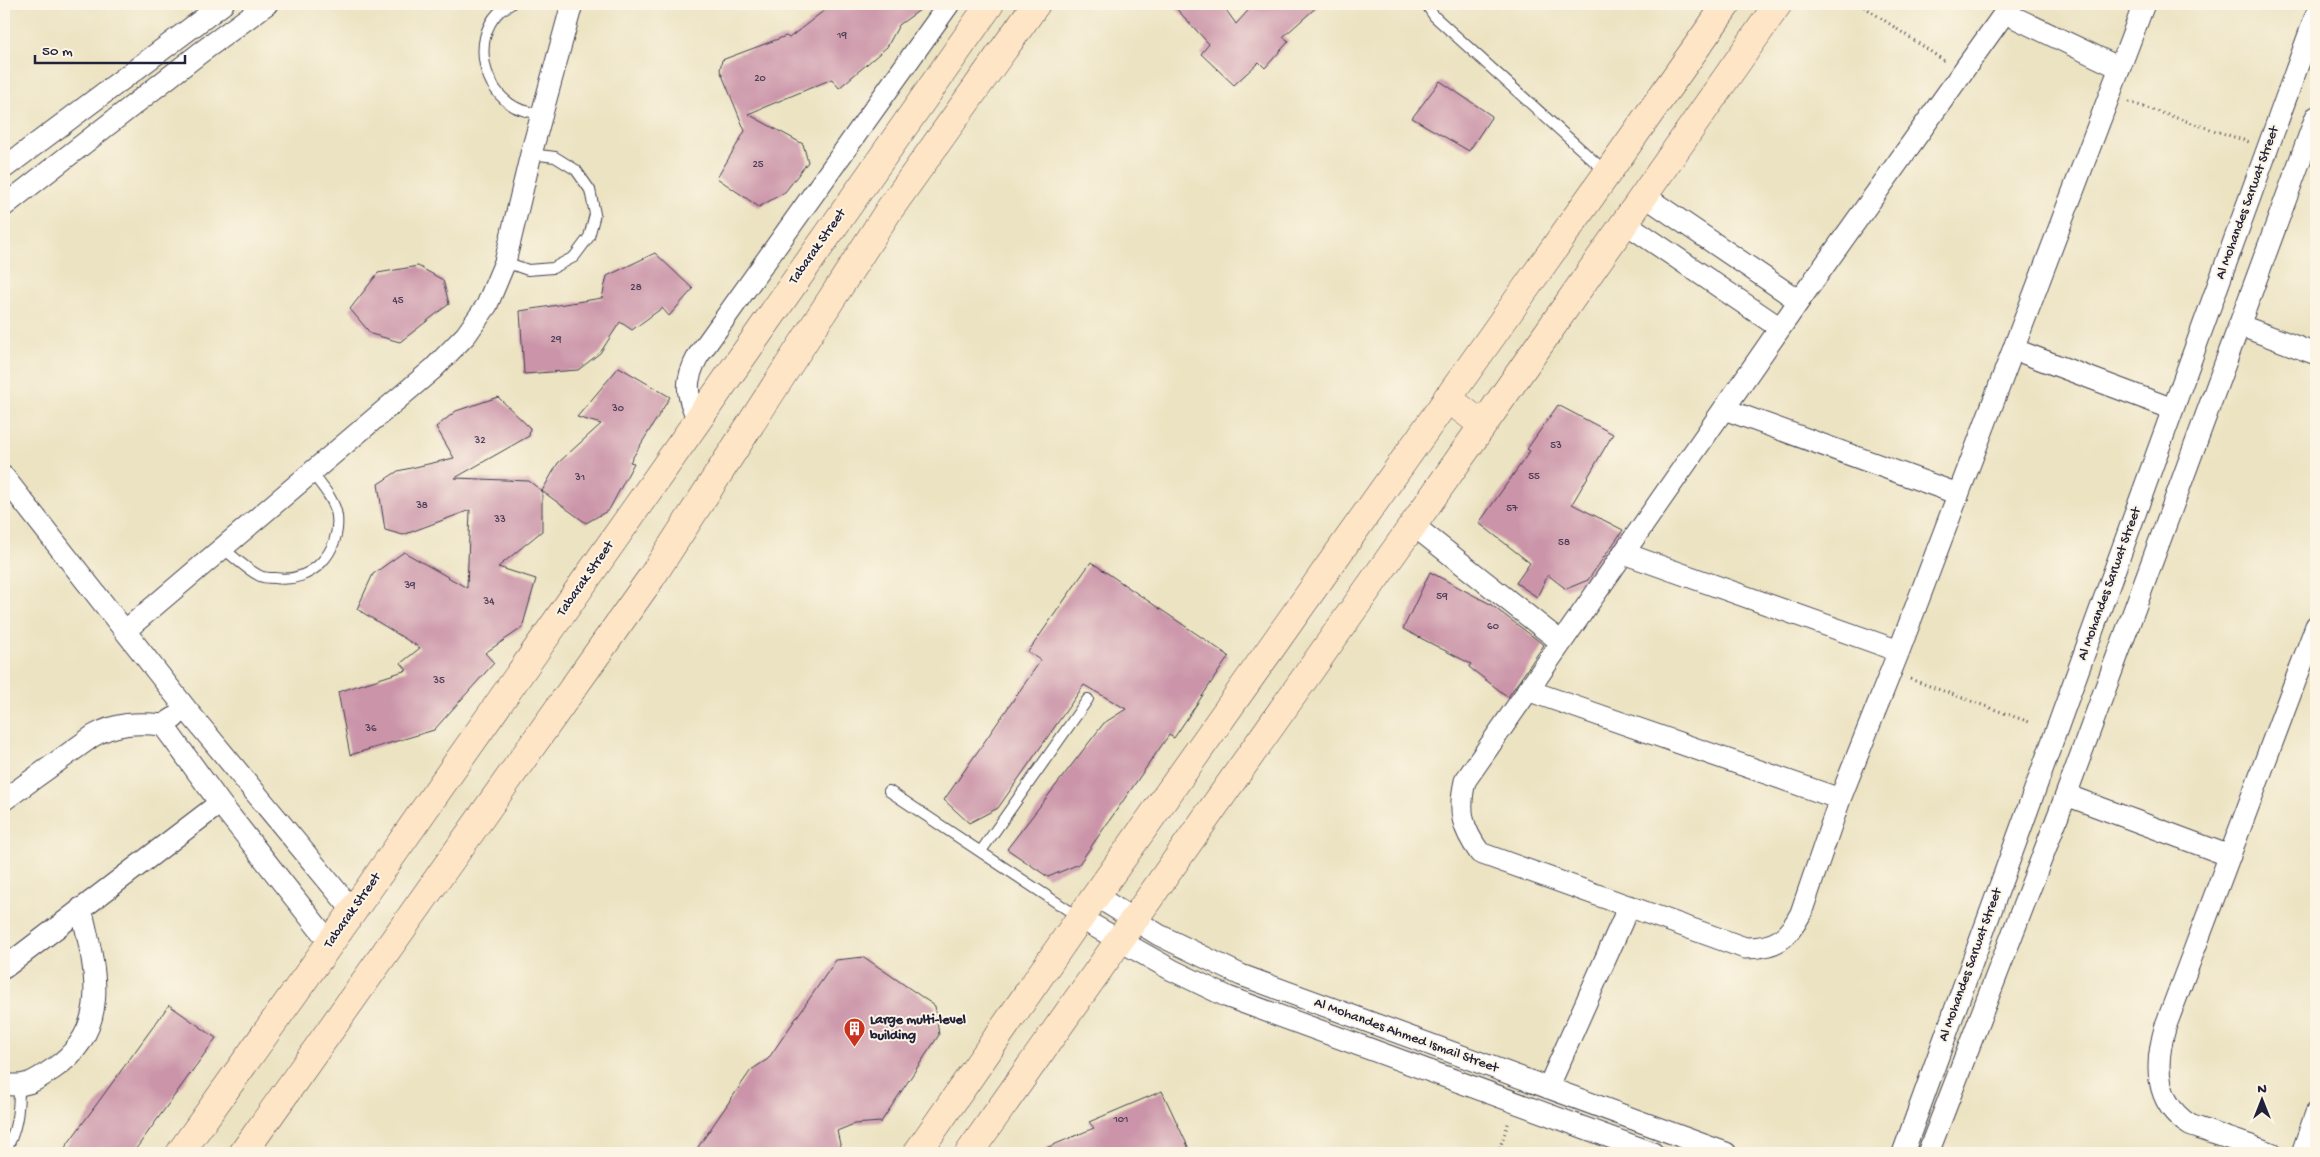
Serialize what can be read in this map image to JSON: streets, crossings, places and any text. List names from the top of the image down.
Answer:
{
  "streets": {
    "street": ["Al Mohandes Sarwat Street", "Tabarak Street", "Al Mohandes Ahmed Ismail Street"]
  },
  "places": {
    "building": ["Large multi-level building"]
  },
  "house_numbers": [
    "19",
    "20",
    "25",
    "28",
    "45",
    "29",
    "30",
    "32",
    "53",
    "55",
    "31",
    "38",
    "57",
    "33",
    "58",
    "39",
    "59",
    "34",
    "60",
    "35",
    "36",
    "101"
  ],
  "scale_bar": "50 m",
  "north": "top"
}
